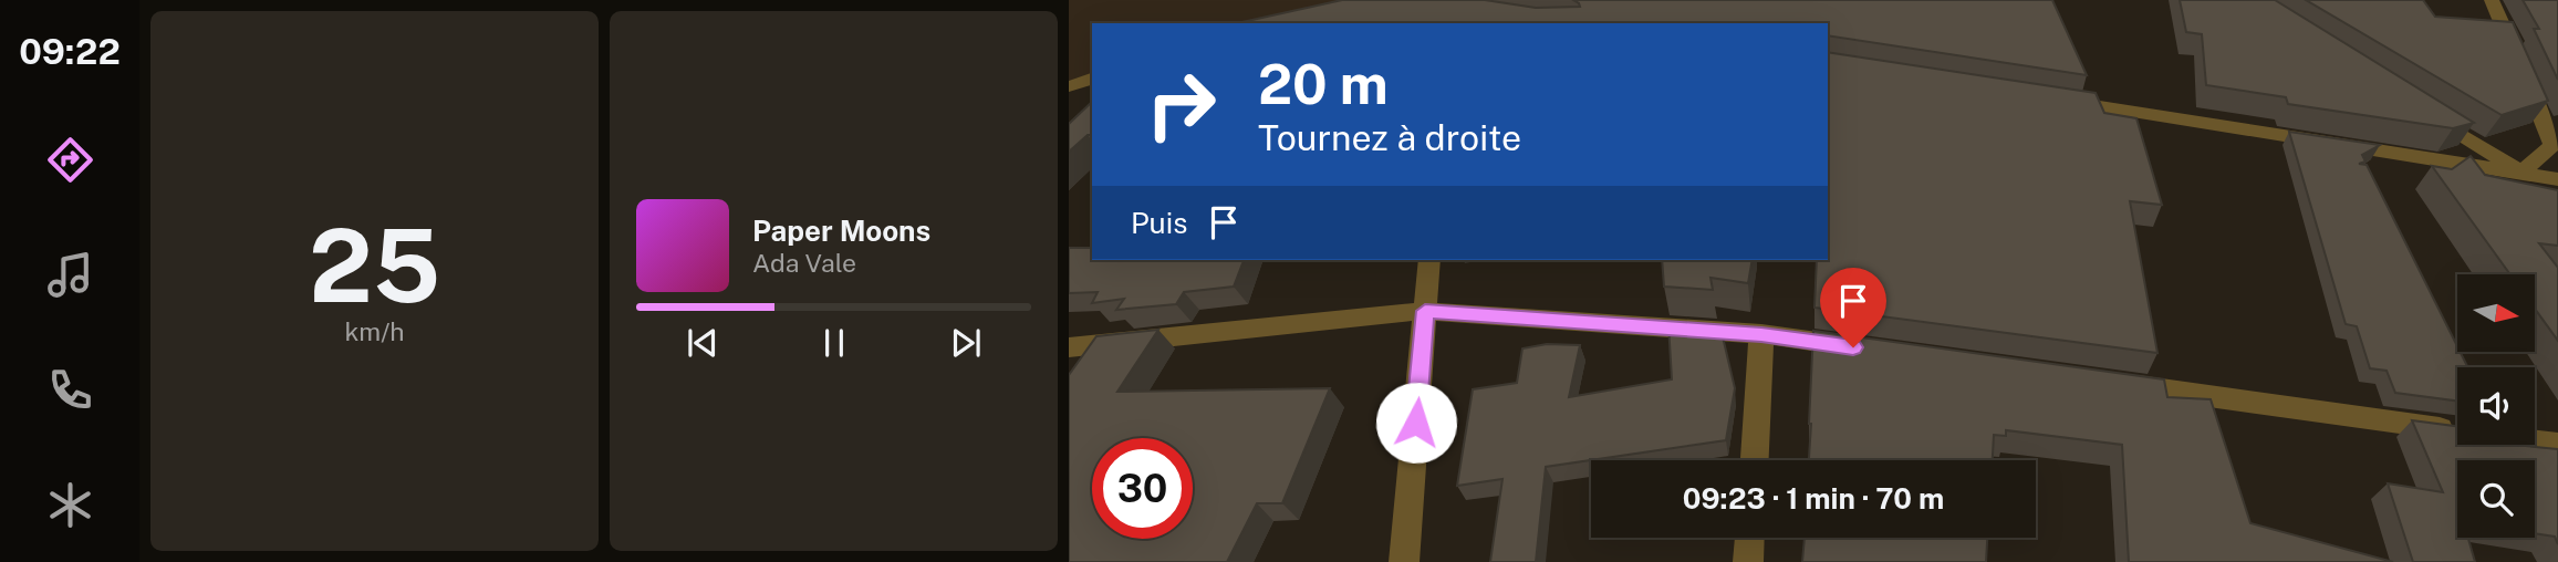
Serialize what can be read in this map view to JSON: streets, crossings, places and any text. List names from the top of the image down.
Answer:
{
  "north": "right",
  "page": {
    "tabs": "09:22",
    "tile": ["25", "km/h"],
    "turn": ["20 m", "Tournez à droite"],
    "then": "Puis",
    "song": ["Paper Moons", "Ada Vale"],
    "limit": "30",
    "trip": "09:23 · 1 min · 70 m"
  }
}
